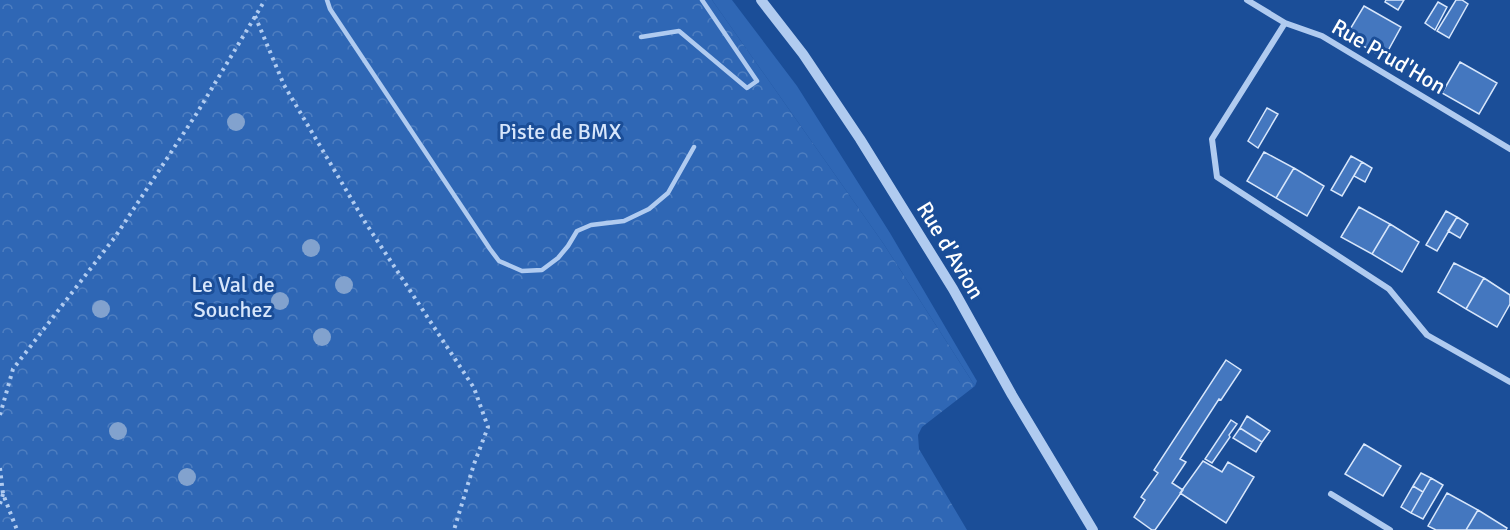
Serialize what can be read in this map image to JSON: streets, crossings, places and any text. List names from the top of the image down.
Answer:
{
  "streets": {
    "street": ["Rue Prud'Hon", "Rue d'Avion"]
  },
  "parks": ["Piste de BMX", "Le Val de Souchez"]
}
